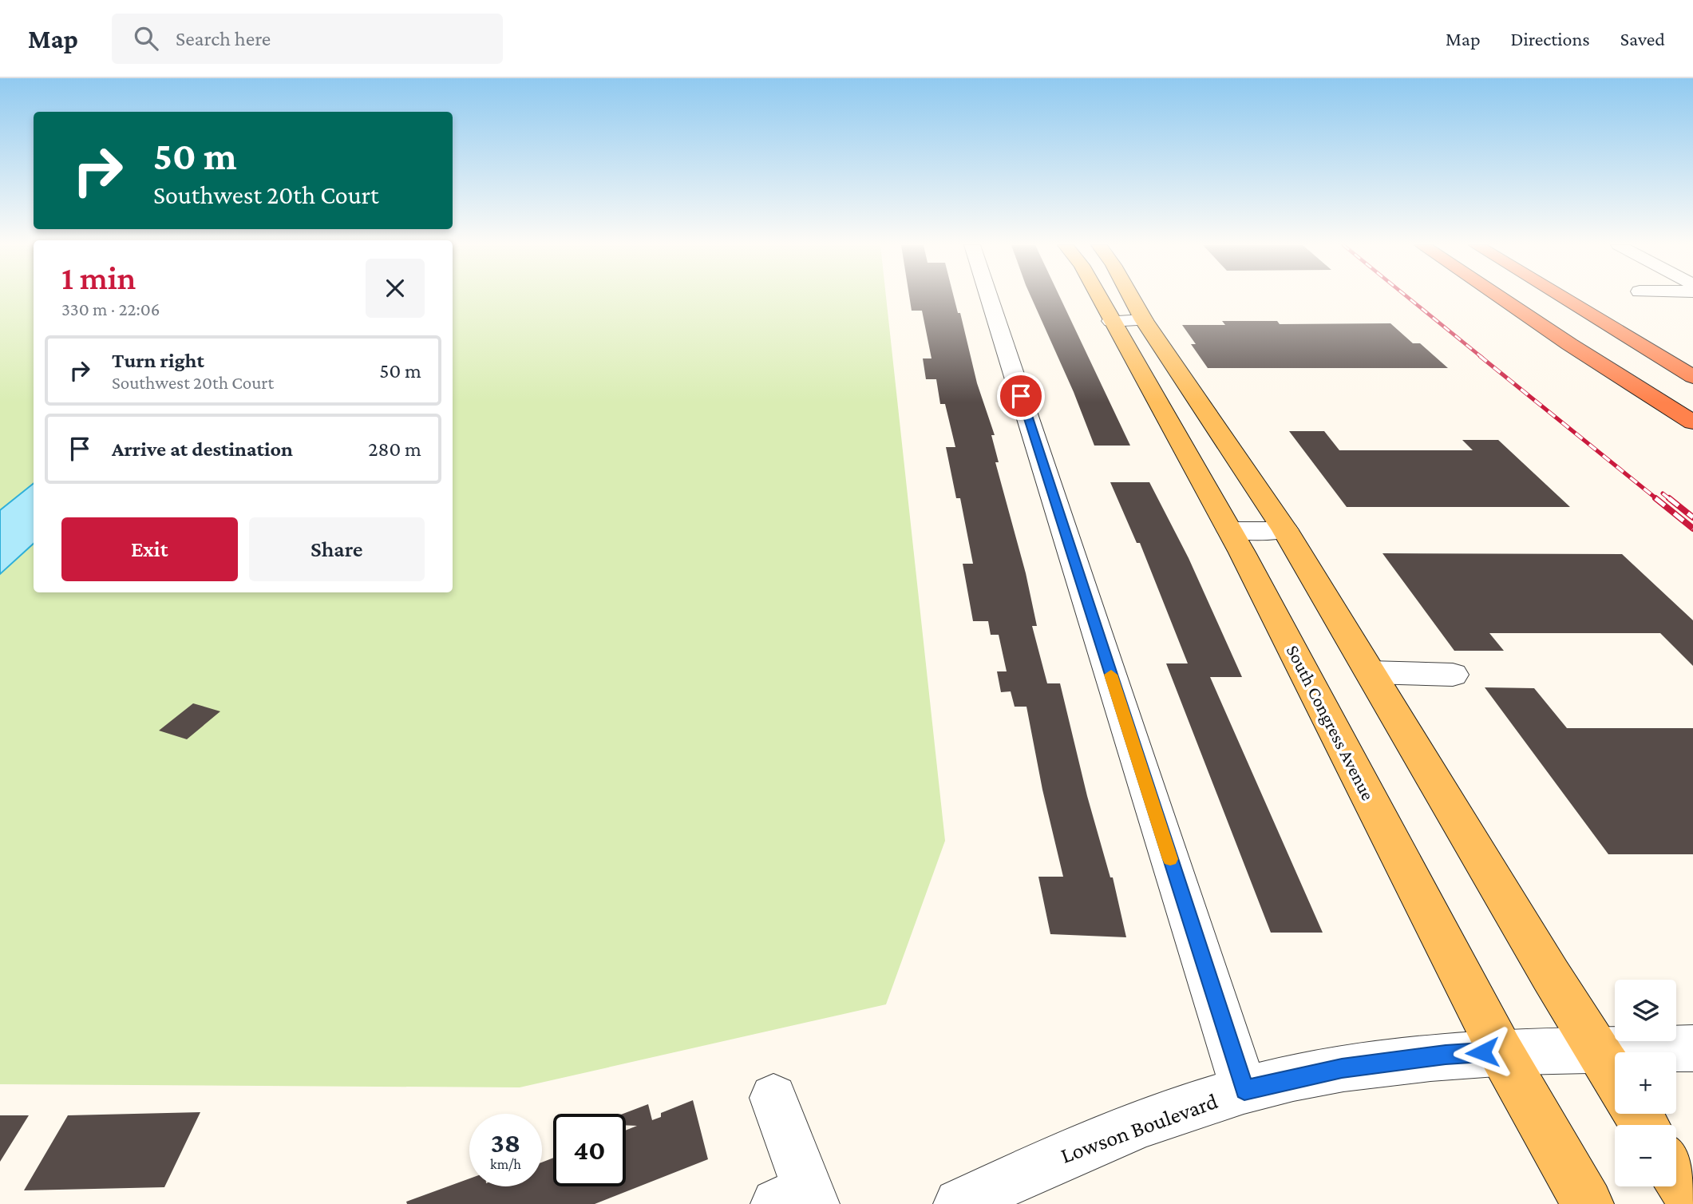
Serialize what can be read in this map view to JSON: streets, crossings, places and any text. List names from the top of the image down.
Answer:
{
  "streets": {
    "main road": ["South Congress Avenue"],
    "street": ["Lowson Boulevard"]
  },
  "crossings": [
    ["South Congress Avenue", "Lowson Boulevard"]
  ],
  "page": {
    "header": "Map",
    "search": "Search here",
    "nav": ["Map", "Directions", "Saved"],
    "turn": ["50 m", "Southwest 20th Court"],
    "heading": ["1 min", "330 m · 22:06"],
    "list": [
      {
        "name": "Turn right",
        "note": "Southwest 20th Court",
        "value": "50 m"
      },
      {
        "name": "Arrive at destination",
        "value": "280 m"
      }
    ],
    "buttons": ["Exit", "Share"],
    "map_buttons": ["+", "−"],
    "speed": "38 km/h",
    "limit": "40"
  }
}
